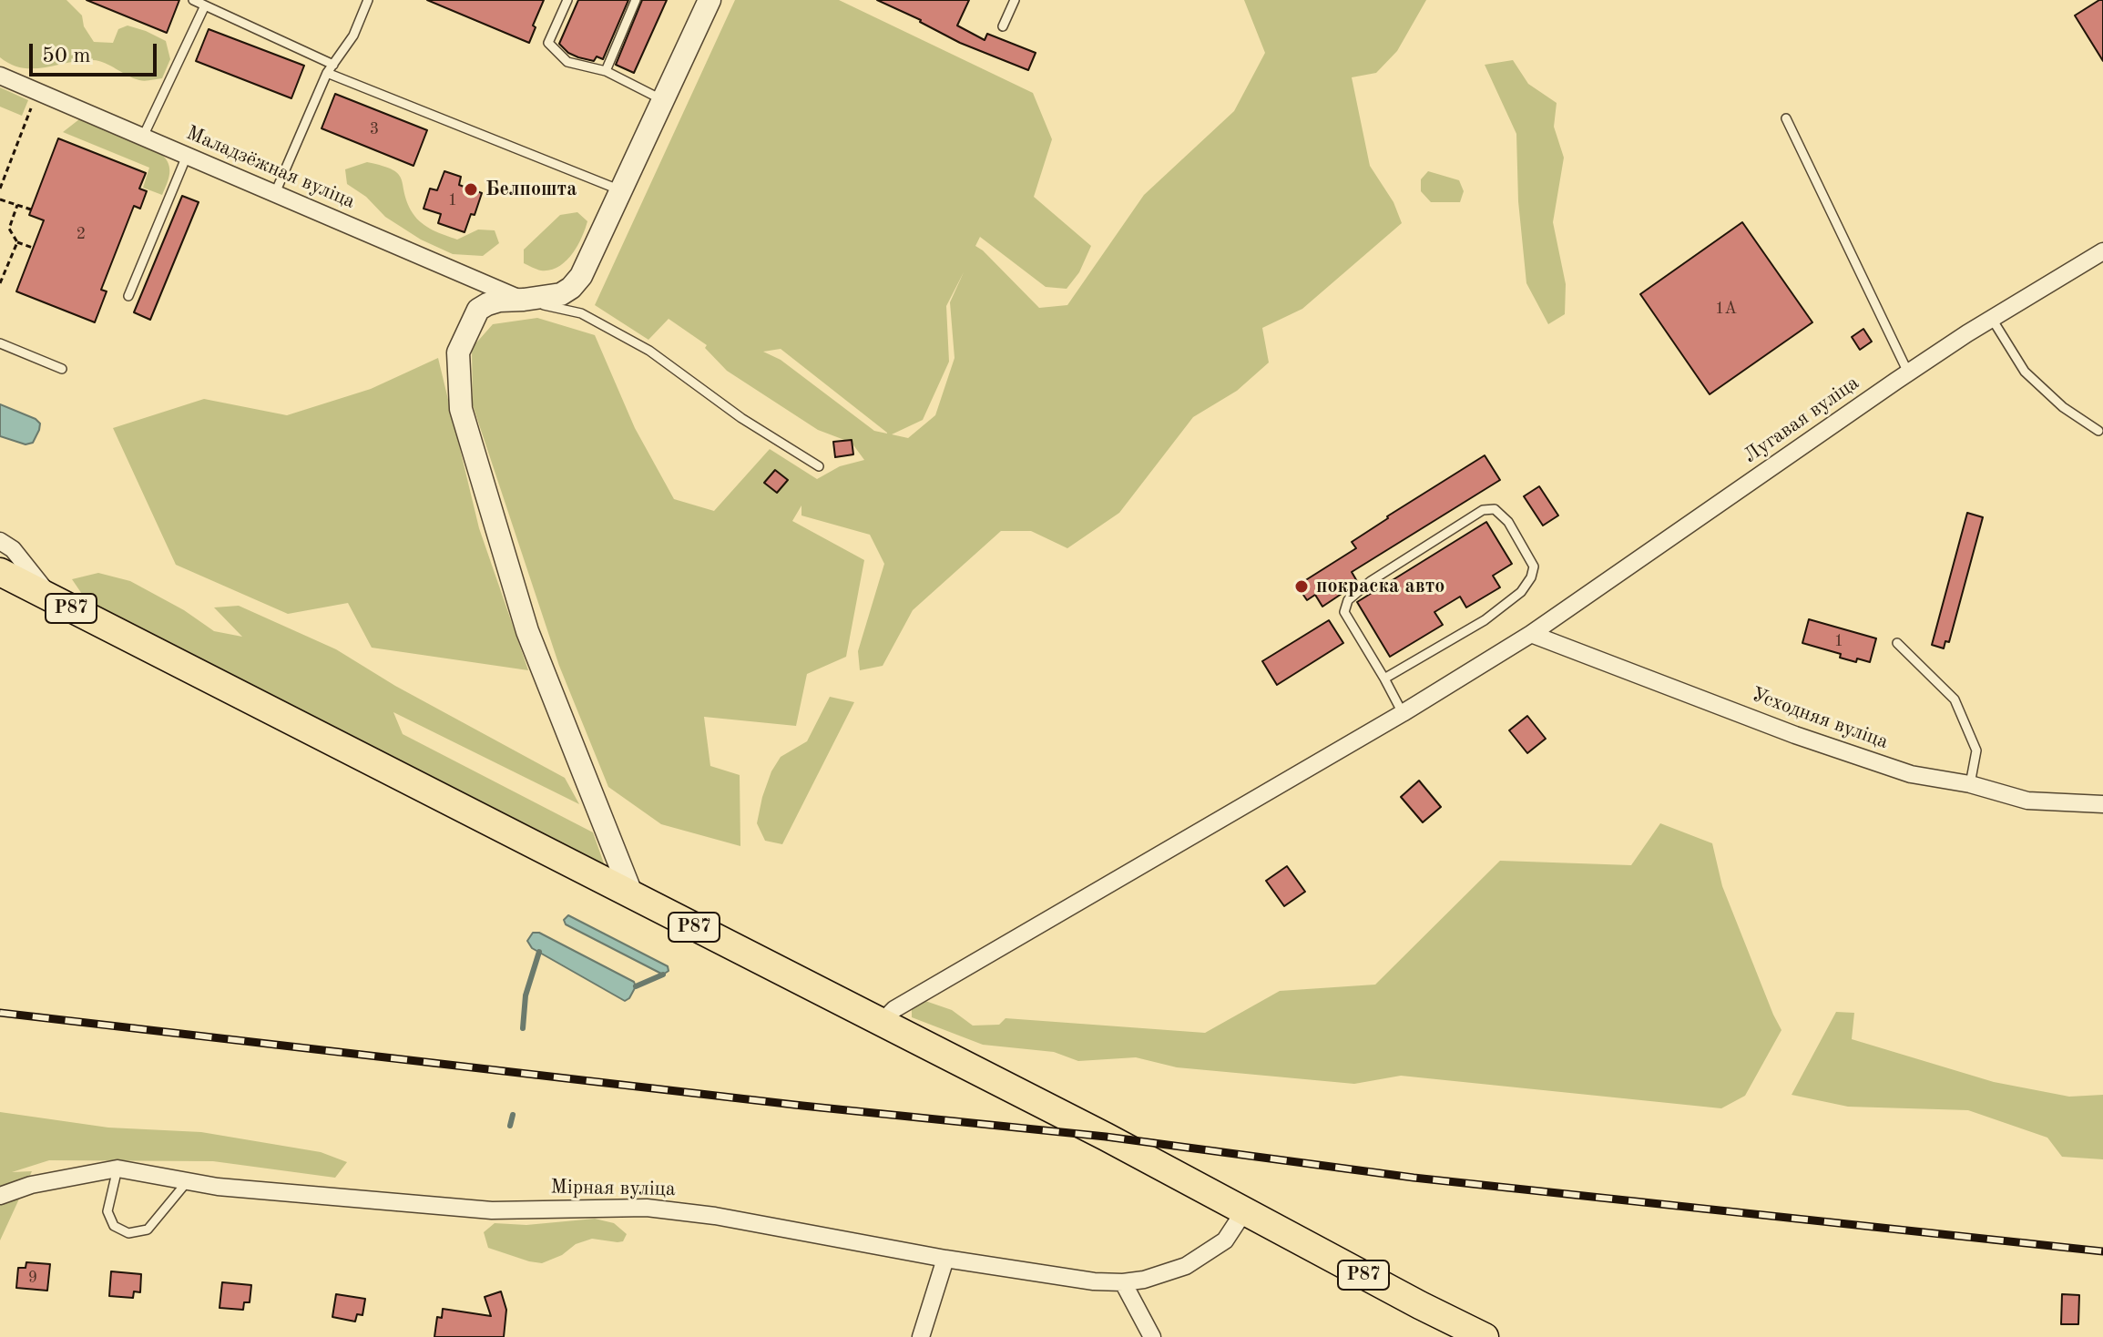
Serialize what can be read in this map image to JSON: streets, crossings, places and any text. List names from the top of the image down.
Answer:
{
  "streets": {
    "main road": ["Р87"],
    "street": [
      "Маладзёжная вуліца",
      "Лугавая вуліца",
      "Усходняя вуліца",
      "Мірная вуліца"
    ]
  },
  "crossings": [
    ["Лугавая вуліца", "Р87"],
    ["Лугавая вуліца", "Усходняя вуліца"],
    ["Р87", "Мірная вуліца"]
  ],
  "places": ["Белпошта", "покраска авто"],
  "house_numbers": [
    "3",
    "1",
    "2",
    "1А",
    "1",
    "9"
  ],
  "scale_bar": "50 m"
}
